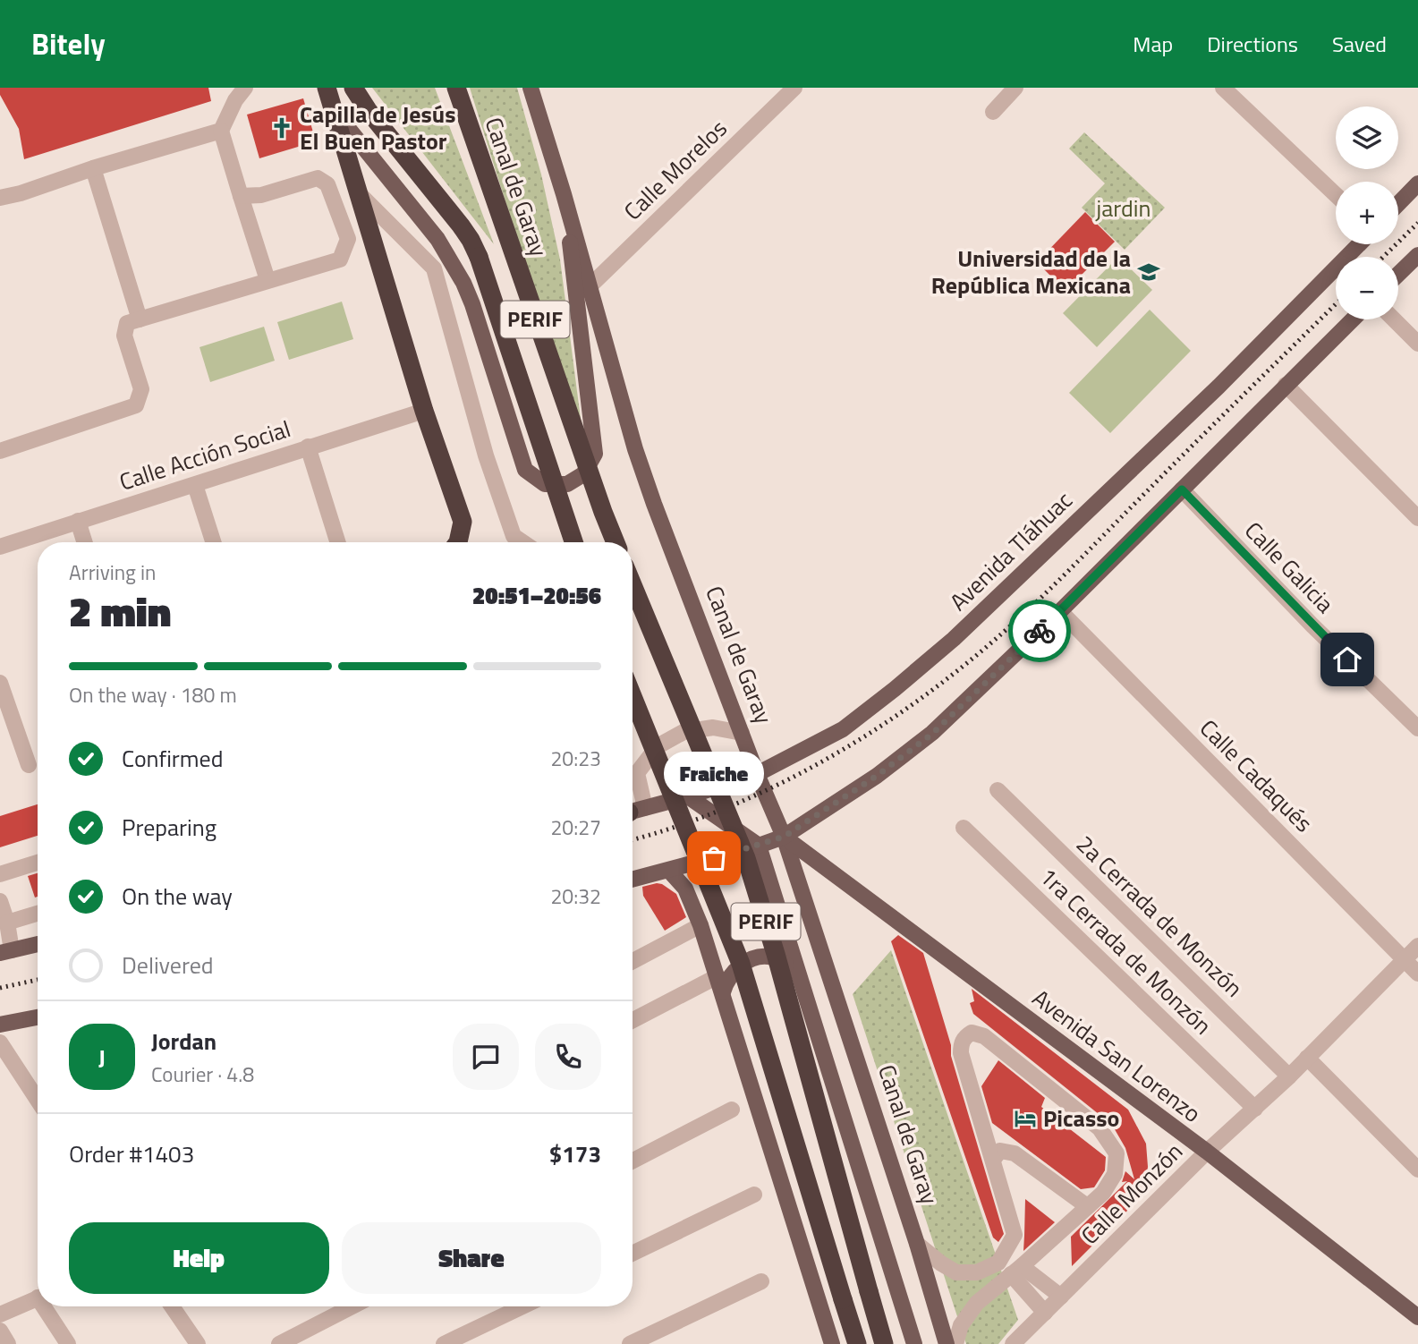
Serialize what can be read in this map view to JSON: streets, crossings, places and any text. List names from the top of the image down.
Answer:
{
  "streets": {
    "highway": ["Canal de Garay", "PERIF"],
    "main road": ["Avenida Tláhuac", "Avenida San Lorenzo"],
    "street": [
      "Calle Morelos",
      "Calle Acción Social",
      "Calle Galicia",
      "Calle Cadaqués",
      "2a Cerrada de Monzón",
      "1ra Cerrada de Monzón",
      "Calle Monzón"
    ]
  },
  "crossings": [
    ["Calle Morelos", "Canal de Garay"],
    ["Canal de Garay", "Avenida Tláhuac"],
    ["Canal de Garay", "Avenida San Lorenzo"],
    ["Calle Cadaqués", "Calle Monzón"],
    ["2a Cerrada de Monzón", "Calle Monzón"],
    ["1ra Cerrada de Monzón", "Calle Monzón"],
    ["Avenida San Lorenzo", "Calle Monzón"]
  ],
  "parks": ["jardin"],
  "places": {
    "church": ["Capilla de Jesús El Buen Pastor"],
    "school or university": ["Universidad de la República Mexicana"],
    "other": ["Fraiche"],
    "hotel": ["Picasso"]
  },
  "page": {
    "header": "Bitely",
    "nav": ["Map", "Directions", "Saved"],
    "map_buttons": ["+", "−"],
    "heading": ["2 min", "Arriving in", "20:51–20:56"],
    "panel": [
      "Jordan",
      "Courier · 4.8",
      "Order #1403",
      "$173"
    ],
    "bar": "On the way · 180 m",
    "list": [
      ["Confirmed", "20:23"],
      ["Preparing", "20:27"],
      ["On the way", "20:32"],
      "Delivered"
    ],
    "bubble": "Fraiche",
    "round": "J",
    "buttons": ["Help", "Share"]
  }
}
